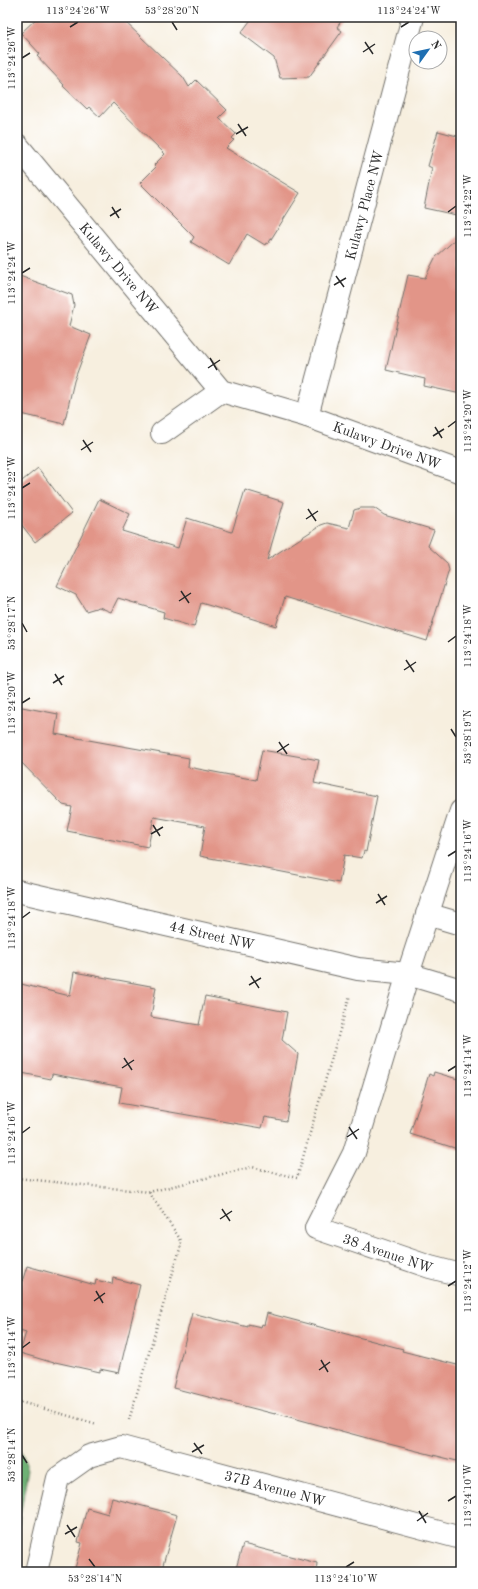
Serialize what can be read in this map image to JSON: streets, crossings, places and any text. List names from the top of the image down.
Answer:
{
  "streets": {
    "street": [
      "Kulawy Place NW",
      "Kulawy Drive NW",
      "44 Street NW",
      "38 Avenue NW",
      "37B Avenue NW"
    ]
  },
  "crossings": [
    ["Kulawy Place NW", "Kulawy Drive NW"],
    ["44 Street NW", "38 Avenue NW"]
  ],
  "north": "top right",
  "coordinates": [
    "113°24'26\"W",
    "53°28'20\"N",
    "113°24'24\"W",
    "113°24'22\"W",
    "113°24'20\"W",
    "53°28'17\"N",
    "113°24'18\"W",
    "53°28'19\"N",
    "113°24'16\"W",
    "113°24'14\"W",
    "113°24'12\"W",
    "53°28'14\"N",
    "113°24'10\"W"
  ]
}
